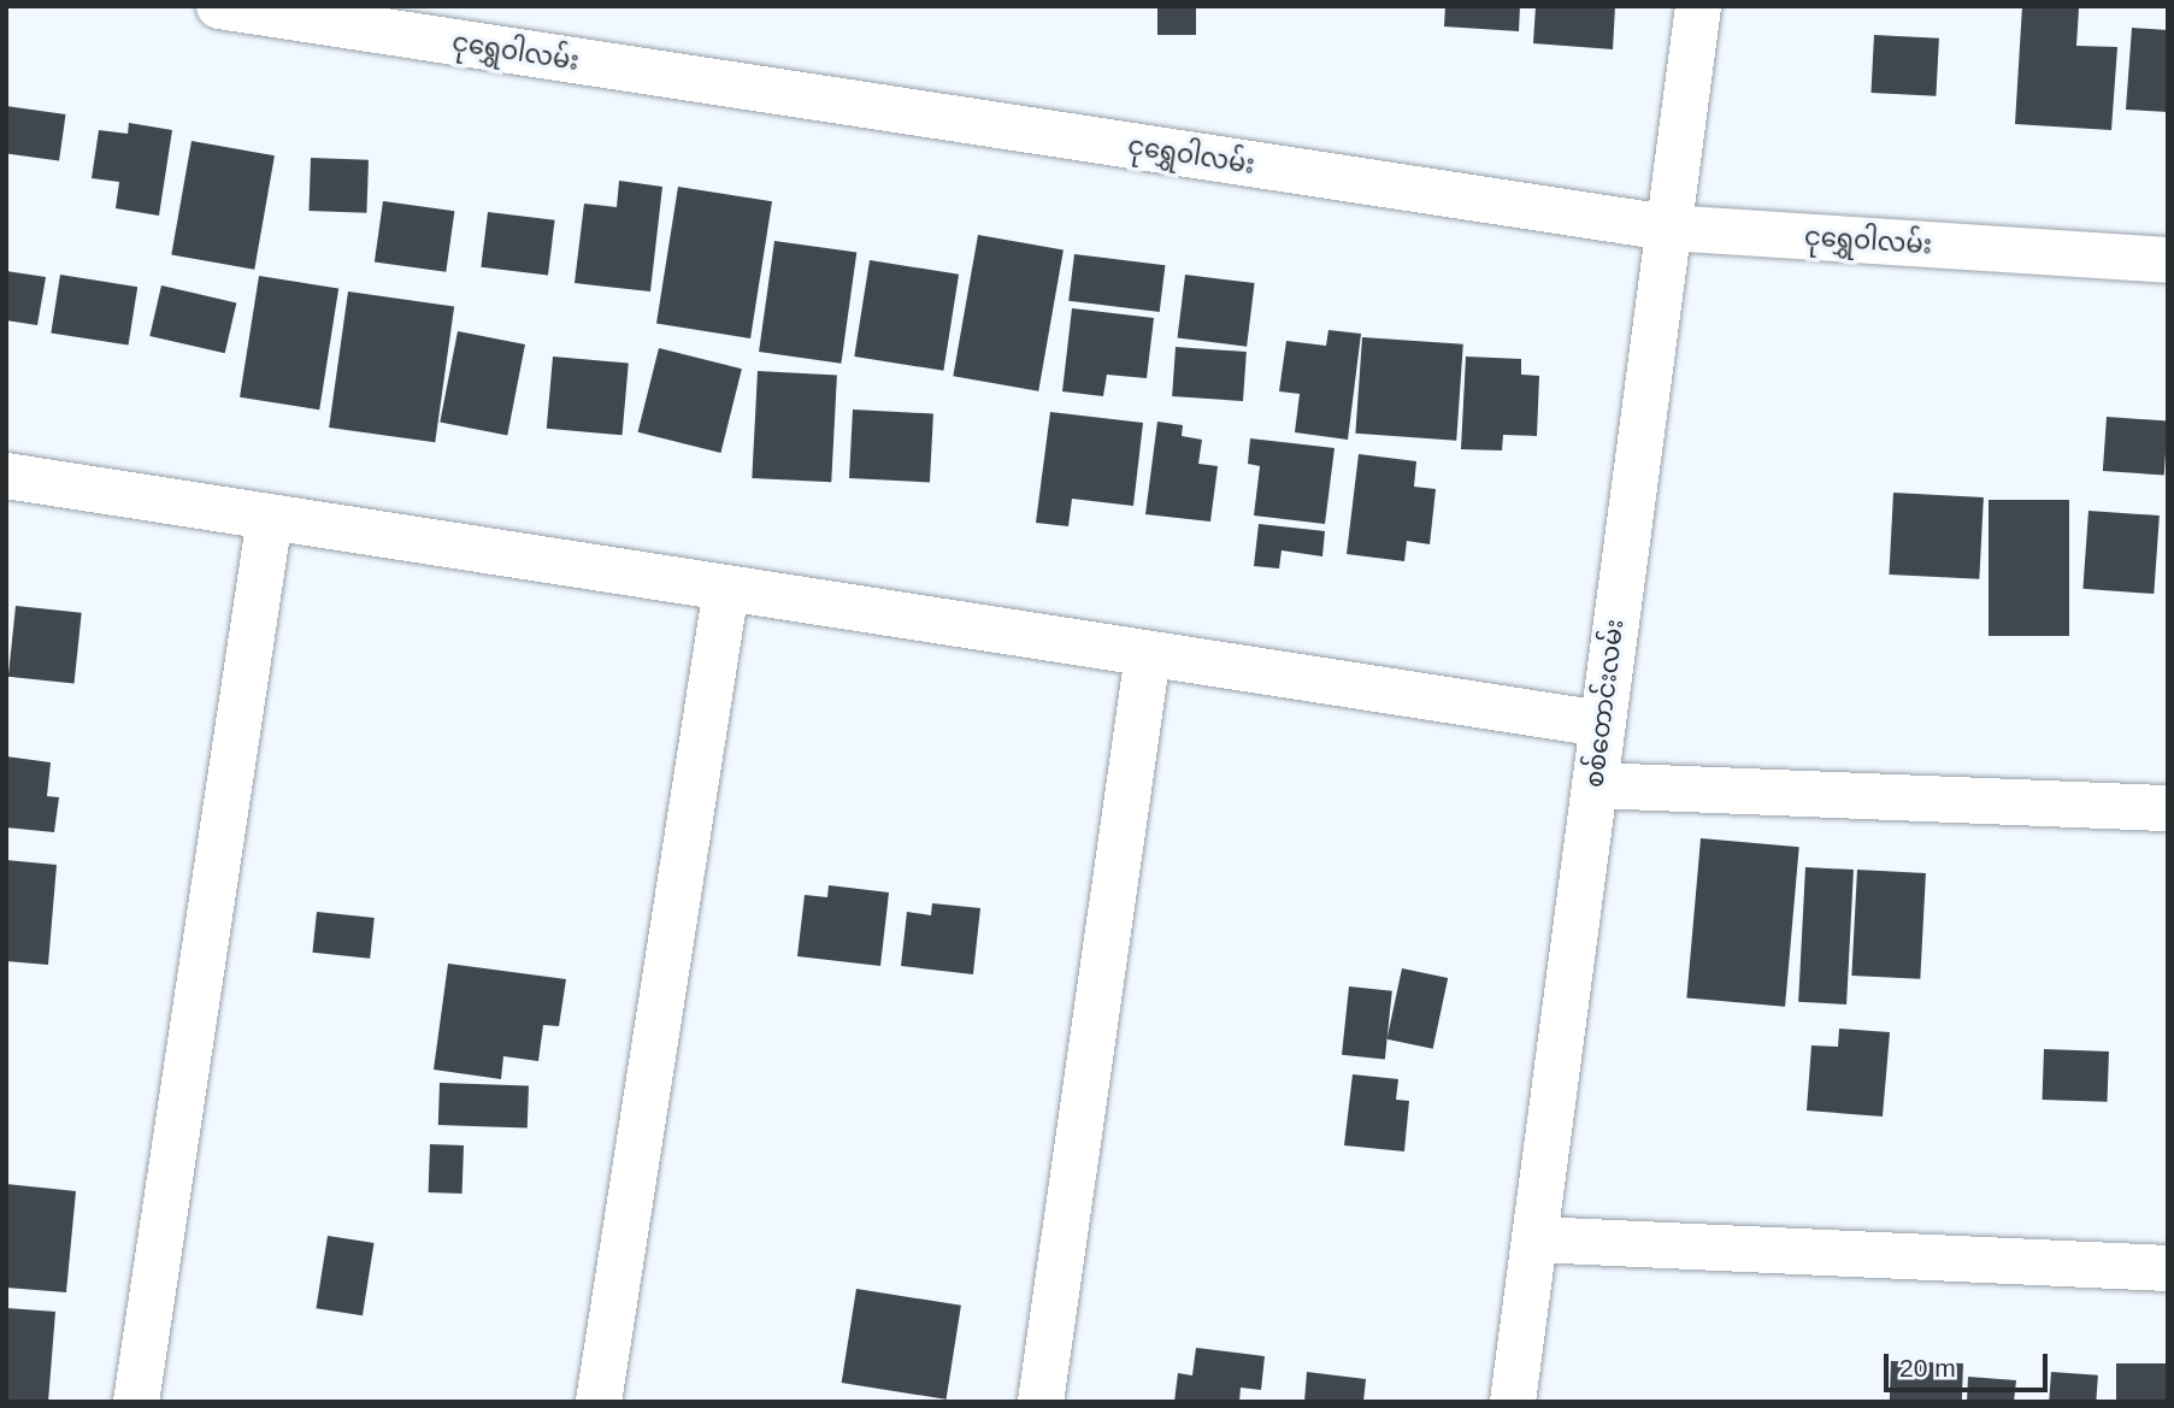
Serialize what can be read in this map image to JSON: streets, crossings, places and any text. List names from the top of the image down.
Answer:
{
  "streets": {
    "street": ["ငုရွှေဝါလမ်း", "စစ်တောင်းလမ်း"]
  },
  "crossings": [
    ["ငုရွှေဝါလမ်း", "စစ်တောင်းလမ်း"]
  ],
  "scale_bar": "20 m"
}
